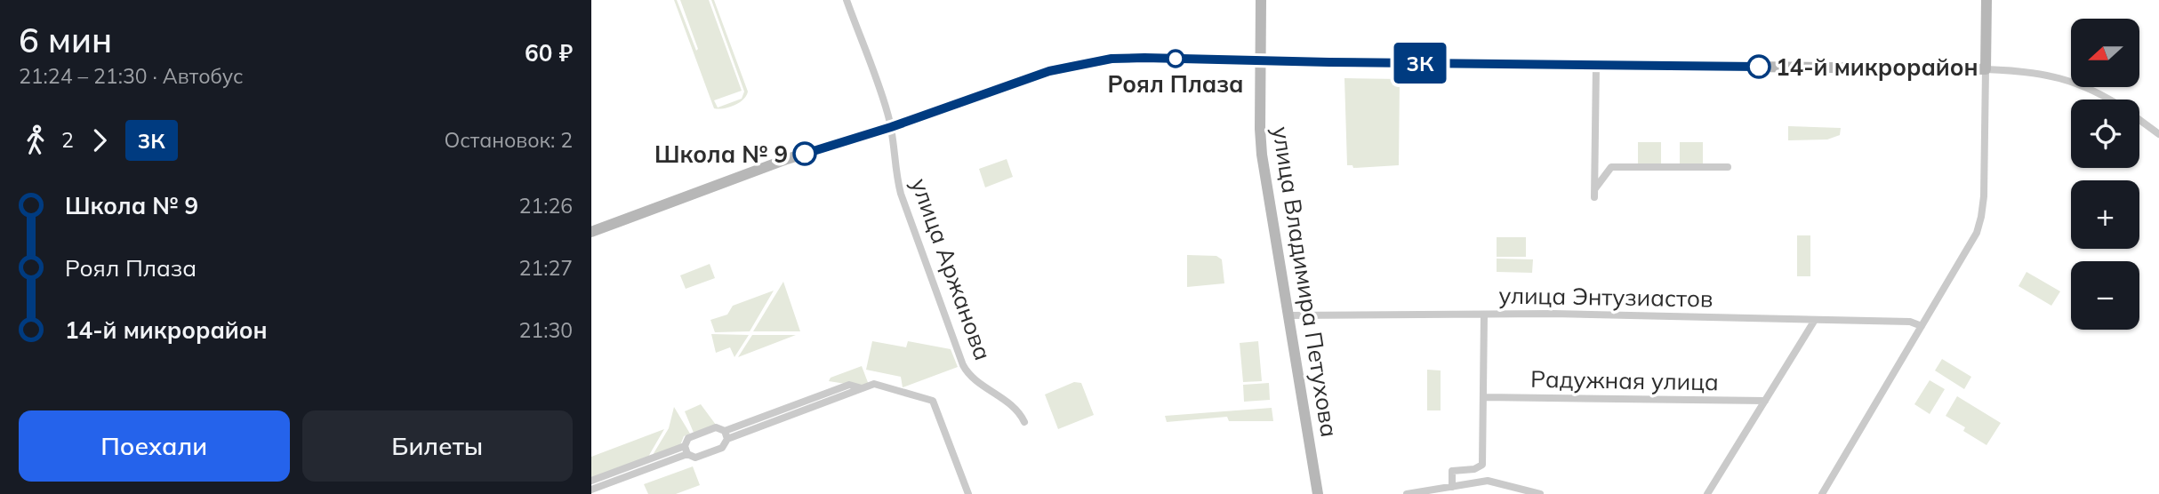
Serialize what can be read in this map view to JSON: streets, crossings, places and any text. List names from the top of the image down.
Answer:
{
  "streets": {
    "main road": ["улица Владимира Петухова"],
    "street": ["улица Аржанова", "улица Энтузиастов", "Радужная улица"]
  },
  "crossings": [
    ["улица Владимира Петухова", "улица Энтузиастов"]
  ],
  "places": ["Роял Плаза", "14-й микрорайон", "Школа № 9"],
  "lines": ["bus line 3К"],
  "north": "left",
  "page": {
    "heading": ["6 мин", "21:24 – 21:30 · Автобус", "60 ₽"],
    "on_map": "3К",
    "map_buttons": ["+", "−"],
    "legs": ["2", "3К", "Остановок: 2"],
    "list": [
      {
        "name": "Школа № 9",
        "value": "21:26"
      },
      {
        "name": "Роял Плаза",
        "value": "21:27"
      },
      {
        "name": "14-й микрорайон",
        "value": "21:30"
      }
    ],
    "buttons": ["Поехали", "Билеты"]
  }
}
